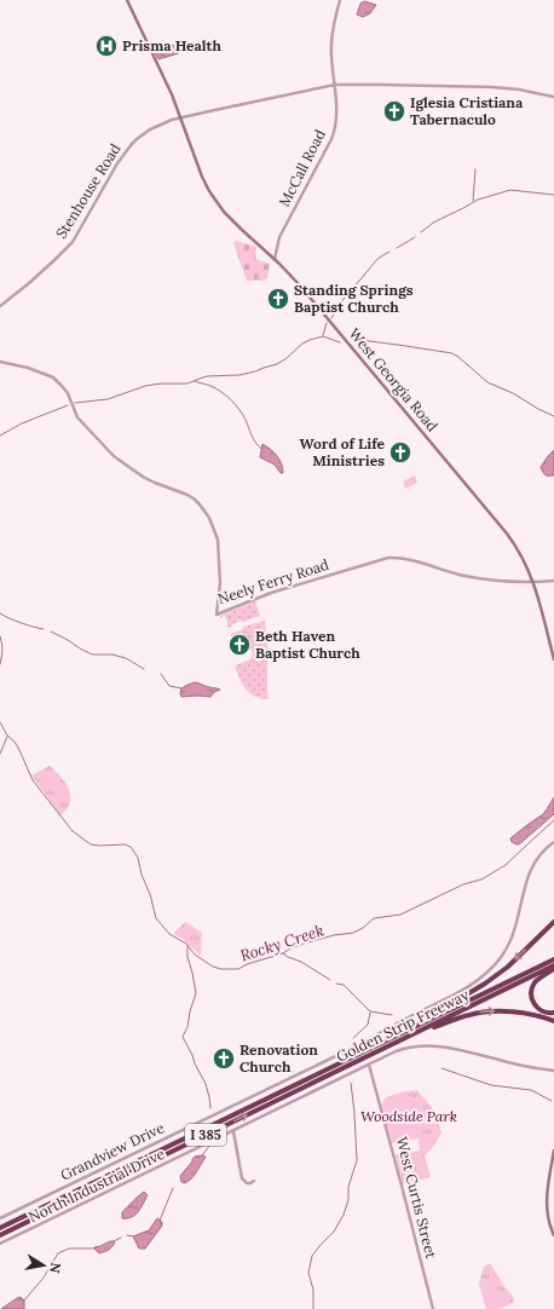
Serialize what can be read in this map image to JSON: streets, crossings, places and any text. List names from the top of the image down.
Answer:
{
  "streets": {
    "highway": ["Golden Strip Freeway", "I 385"],
    "main road": ["West Georgia Road"],
    "street": [
      "McCall Road",
      "Stenhouse Road",
      "Neely Ferry Road",
      "Grandview Drive",
      "North Industrial Drive",
      "West Curtis Street"
    ]
  },
  "crossings": [
    ["McCall Road", "Stenhouse Road"],
    ["McCall Road", "West Georgia Road"],
    ["Stenhouse Road", "West Georgia Road"],
    ["West Georgia Road", "Neely Ferry Road"],
    ["North Industrial Drive", "West Curtis Street"]
  ],
  "water": ["Rocky Creek"],
  "parks": ["Woodside Park"],
  "places": {
    "hospital": ["Prisma Health"],
    "church": [
      "Iglesia Cristiana Tabernaculo",
      "Standing Springs Baptist Church",
      "Word of Life Ministries",
      "Beth Haven Baptist Church",
      "Renovation Church"
    ]
  },
  "north": "right"
}
